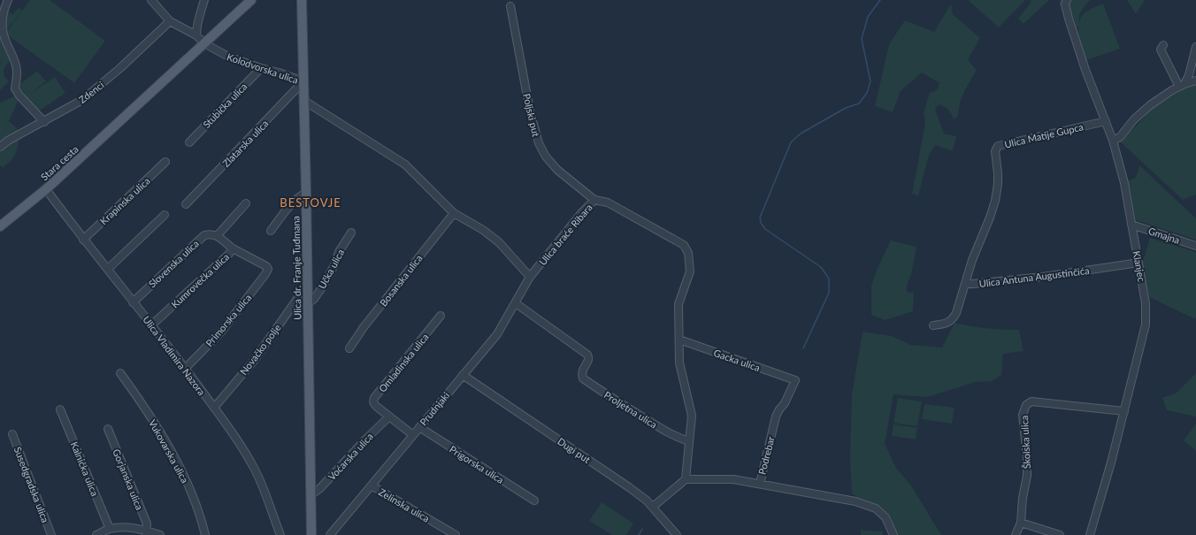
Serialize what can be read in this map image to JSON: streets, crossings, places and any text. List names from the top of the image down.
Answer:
{
  "streets": {
    "main road": ["Stara cesta", "Ulica dr. Franje Tuđmana"],
    "street": [
      "Kolodvorska ulica",
      "Zdenci",
      "Stubička ulica",
      "Poljski put",
      "Ulica Matije Gupca",
      "Zlatarska ulica",
      "Krapinska ulica",
      "Ulica braće Ribara",
      "Gmajna",
      "Slovenska ulica",
      "Klanjec",
      "Učka ulica",
      "Ulica Antuna Augustinčića",
      "Kumrovečka ulica",
      "Bosanska ulica",
      "Primorska ulica",
      "Novačko polje",
      "Ulica Vladimira Nazora",
      "Gacka ulica",
      "Omladinska ulica",
      "Prudnjaki",
      "Proljetna ulica",
      "Školska ulica",
      "Dugi put",
      "Vukovarska ulica",
      "Podrebar",
      "Voćarska ulica",
      "Prigorska ulica",
      "Kalnička ulica",
      "Gorjanska ulica",
      "Susedgradska ulica",
      "Zelinska ulica"
    ]
  },
  "crossings": [
    ["Kolodvorska ulica", "Zdenci"],
    ["Kolodvorska ulica", "Stubička ulica"],
    ["Kolodvorska ulica", "Zlatarska ulica"],
    ["Kolodvorska ulica", "Stara cesta"],
    ["Kolodvorska ulica", "Ulica dr. Franje Tuđmana"],
    ["Poljski put", "Ulica braće Ribara"],
    ["Ulica Matije Gupca", "Klanjec"],
    ["Ulica Matije Gupca", "Ulica Antuna Augustinčića"],
    ["Zlatarska ulica", "Ulica dr. Franje Tuđmana"],
    ["Stara cesta", "Ulica Vladimira Nazora"],
    ["Krapinska ulica", "Ulica Vladimira Nazora"],
    ["Ulica braće Ribara", "Gacka ulica"],
    ["Ulica braće Ribara", "Prudnjaki"],
    ["Ulica braće Ribara", "Proljetna ulica"],
    ["Ulica braće Ribara", "Podrebar"],
    ["Gmajna", "Klanjec"],
    ["Slovenska ulica", "Ulica Vladimira Nazora"],
    ["Klanjec", "Ulica Antuna Augustinčića"],
    ["Klanjec", "Školska ulica"],
    ["Ulica dr. Franje Tuđmana", "Učka ulica"],
    ["Ulica dr. Franje Tuđmana", "Novačko polje"],
    ["Ulica dr. Franje Tuđmana", "Voćarska ulica"],
    ["Kumrovečka ulica", "Primorska ulica"],
    ["Kumrovečka ulica", "Ulica Vladimira Nazora"],
    ["Primorska ulica", "Ulica Vladimira Nazora"],
    ["Novačko polje", "Ulica Vladimira Nazora"],
    ["Gacka ulica", "Podrebar"],
    ["Omladinska ulica", "Prudnjaki"],
    ["Omladinska ulica", "Voćarska ulica"],
    ["Prudnjaki", "Proljetna ulica"],
    ["Prudnjaki", "Dugi put"],
    ["Prudnjaki", "Prigorska ulica"],
    ["Prudnjaki", "Zelinska ulica"]
  ],
  "districts": ["BESTOVJE"]
}
